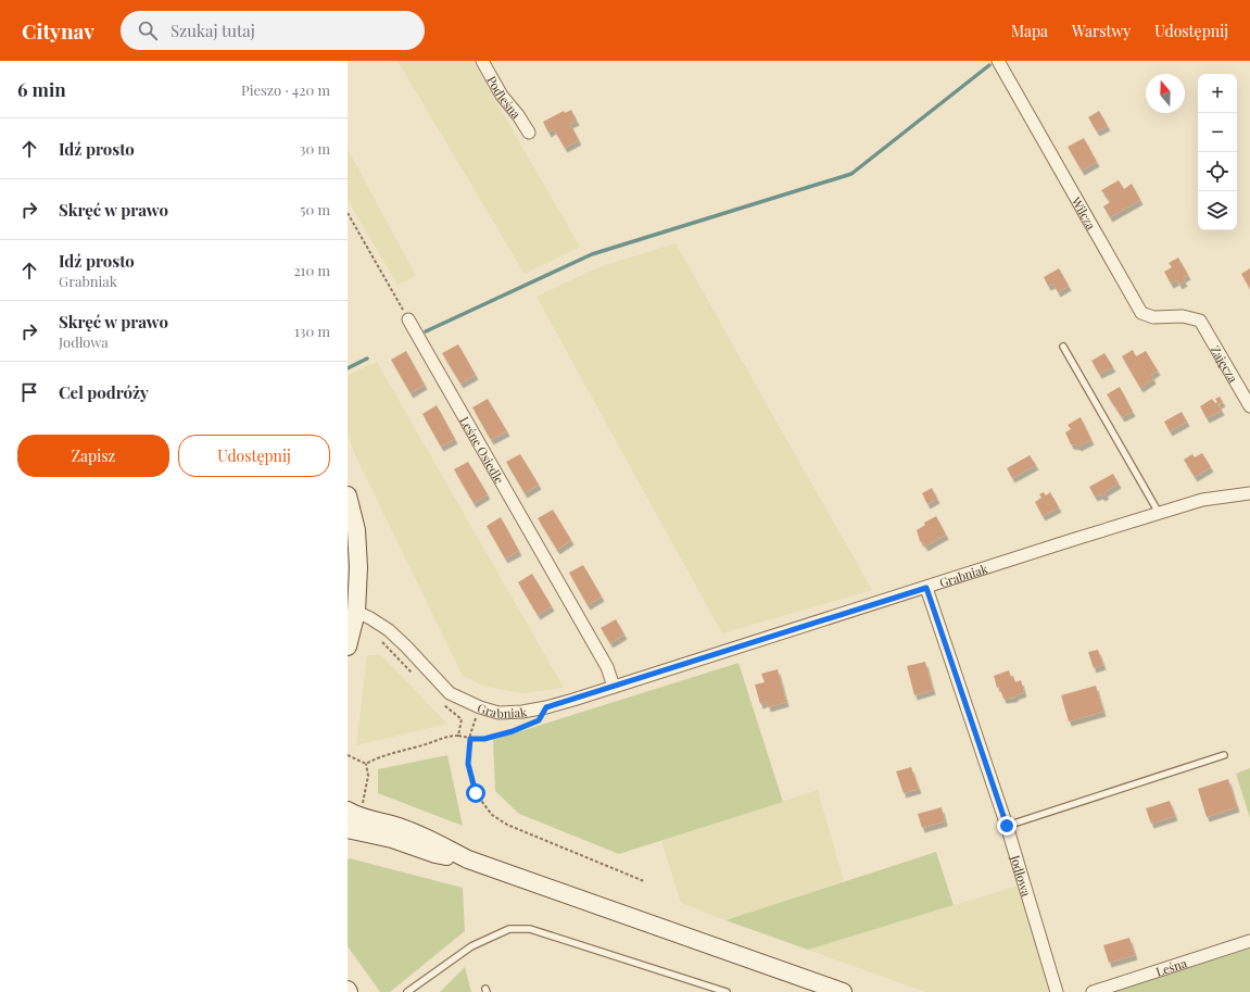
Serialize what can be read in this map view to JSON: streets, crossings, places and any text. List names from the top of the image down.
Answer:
{
  "streets": {
    "street": [
      "Podleśna",
      "Wilcza",
      "Zajęcza",
      "Leśne Osiedle",
      "Grabniak",
      "Jodłowa",
      "Leśna"
    ]
  },
  "crossings": [
    ["Wilcza", "Zajęcza"],
    ["Leśne Osiedle", "Grabniak"],
    ["Grabniak", "Jodłowa"]
  ],
  "north": "top",
  "page": {
    "header": "Citynav",
    "search": "Szukaj tutaj",
    "nav": ["Mapa", "Warstwy", "Udostępnij"],
    "heading": ["6 min", "Pieszo · 420 m"],
    "map_buttons": ["+", "−"],
    "list": [
      ["Idź prosto", "30 m"],
      ["Skręć w prawo", "50 m"],
      ["Idź prosto", "Grabniak", "210 m"],
      ["Skręć w prawo", "Jodłowa", "130 m"],
      "Cel podróży"
    ],
    "buttons": ["Zapisz", "Udostępnij"]
  }
}
